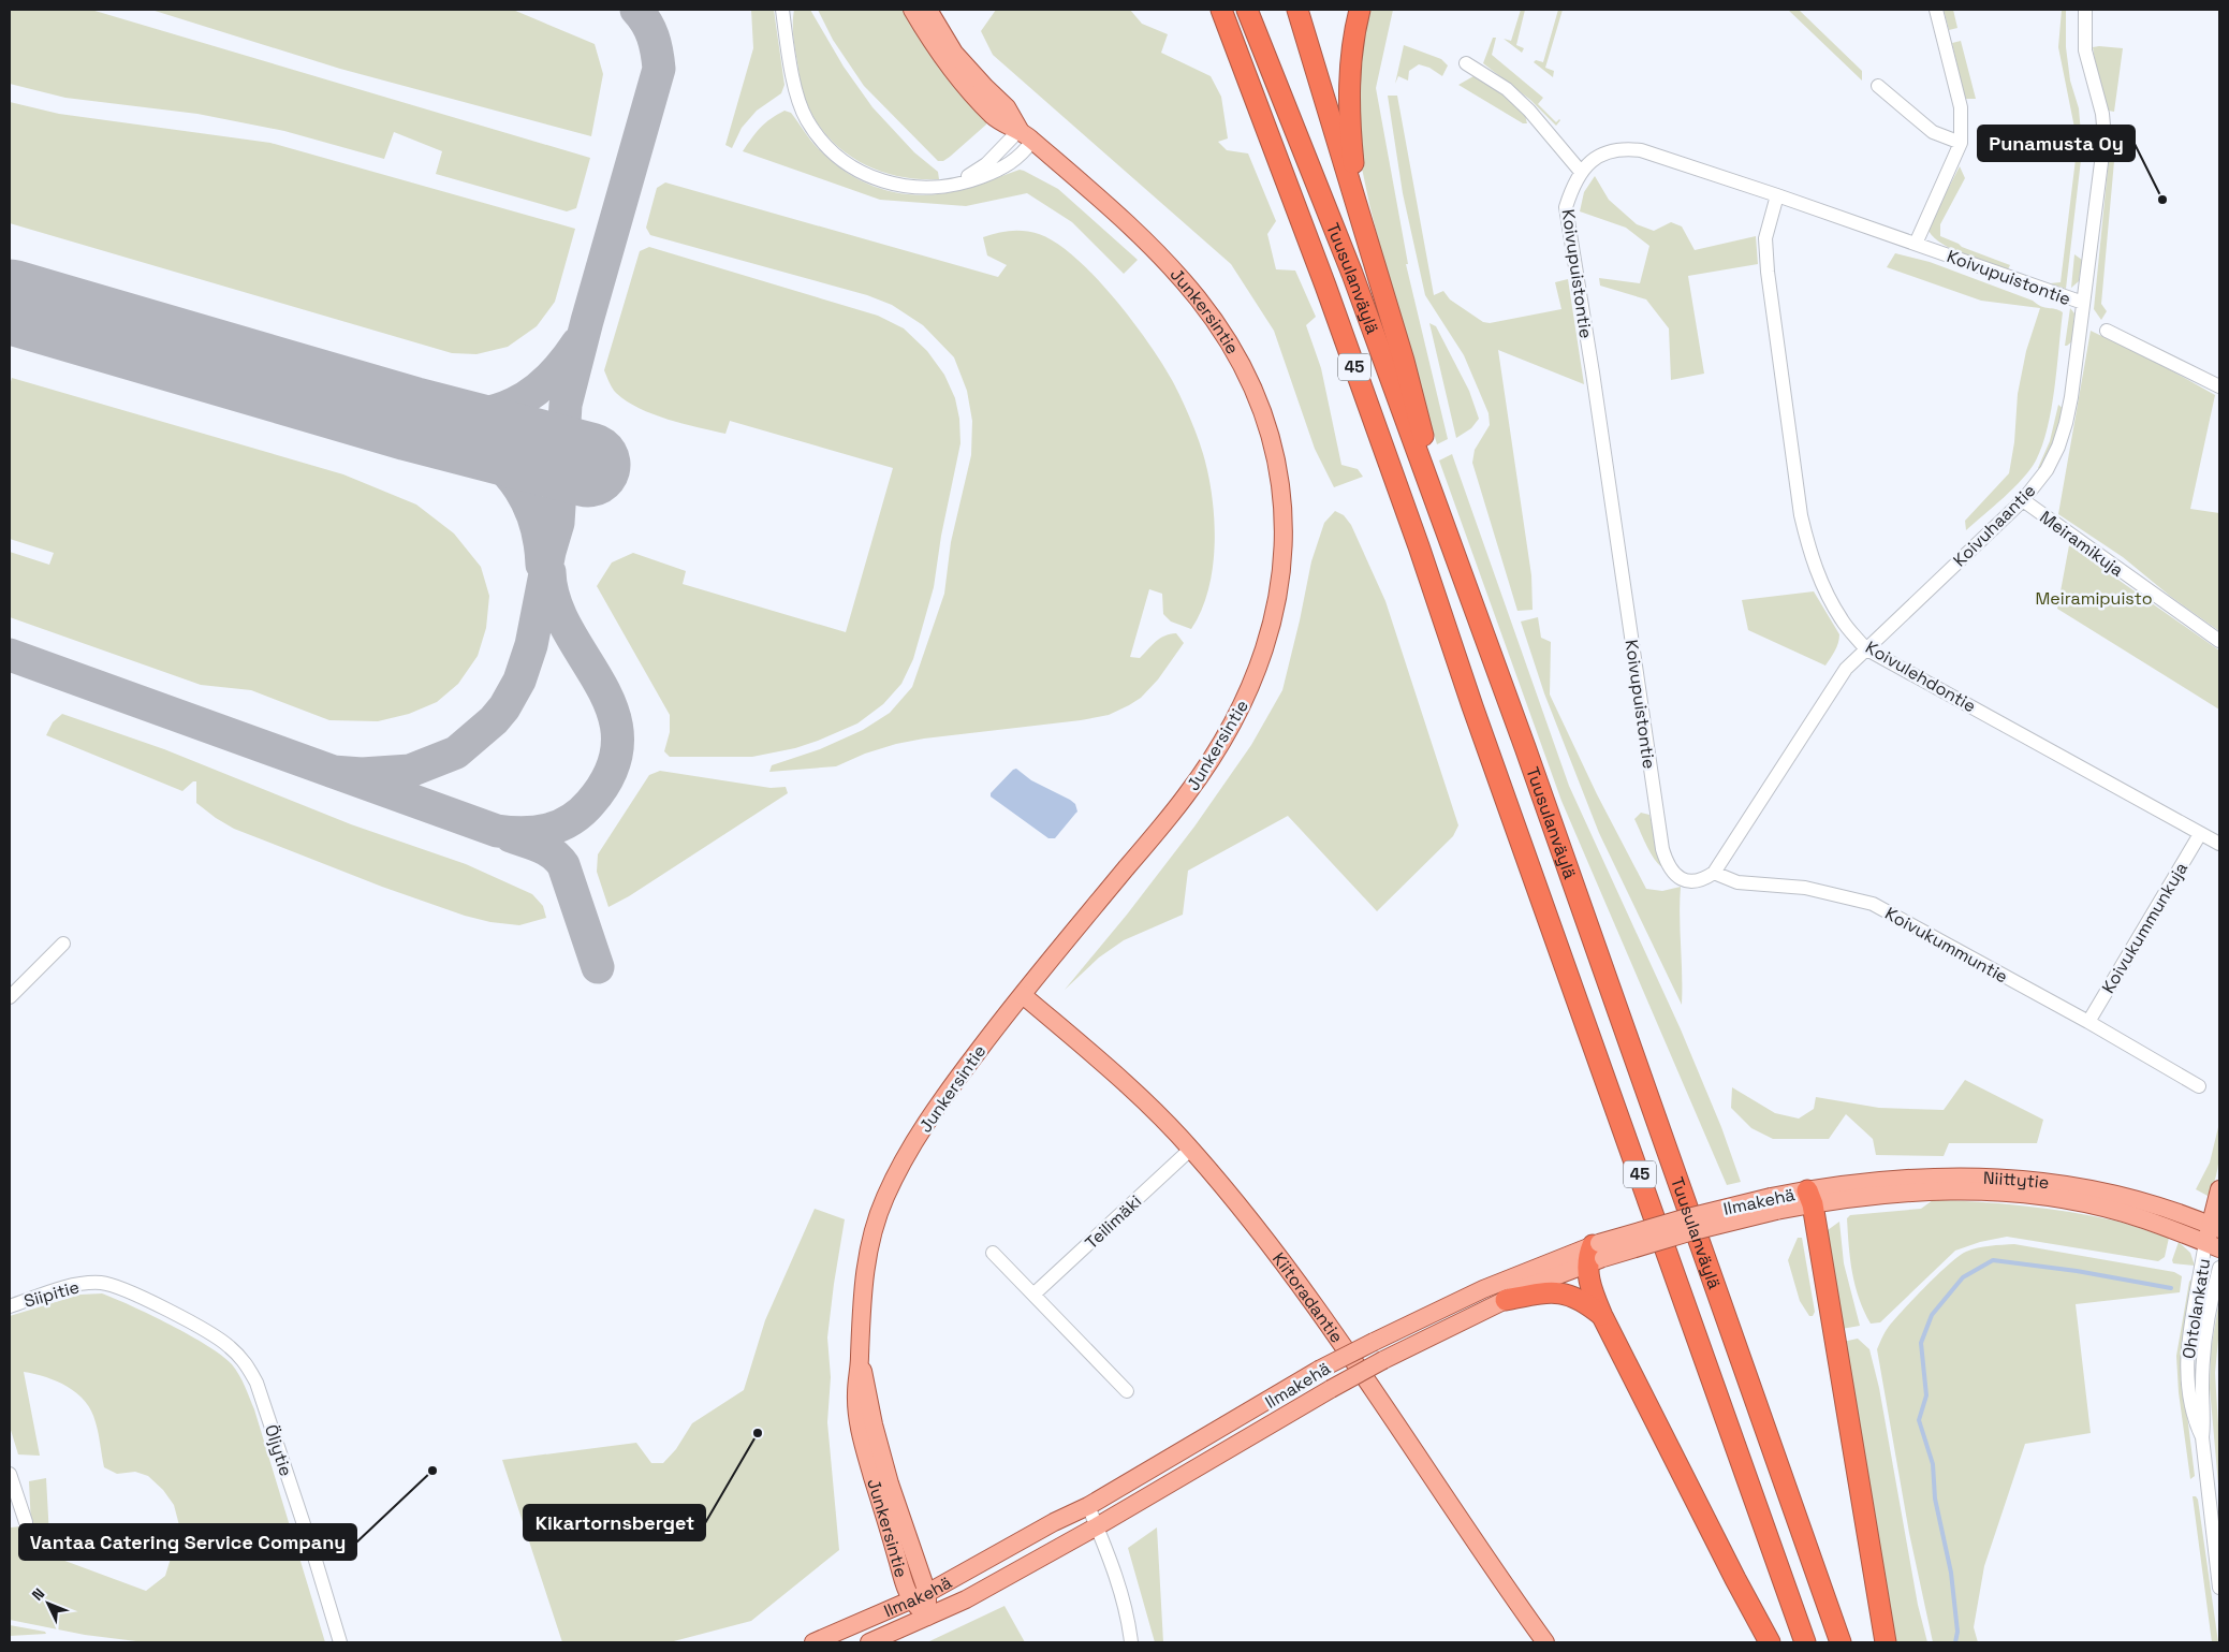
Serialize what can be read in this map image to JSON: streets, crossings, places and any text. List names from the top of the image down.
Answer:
{
  "streets": {
    "highway": ["Tuusulanväylä", "45"],
    "main road": [
      "Junkersintie",
      "Niittytie",
      "Ilmakehä",
      "Kiitoradantie"
    ],
    "street": [
      "Koivupuistontie",
      "Koivuhaantie",
      "Meiramikuja",
      "Koivulehdontie",
      "Koivukummunkuja",
      "Koivukummuntie",
      "Teilimäki",
      "Siipitie",
      "Ohtolankatu",
      "Öljytie"
    ]
  },
  "crossings": [
    ["Koivupuistontie", "Koivuhaantie"],
    ["Koivupuistontie", "Koivulehdontie"],
    ["Koivupuistontie", "Koivukummuntie"],
    ["Junkersintie", "Ilmakehä"],
    ["Junkersintie", "Kiitoradantie"],
    ["Koivuhaantie", "Meiramikuja"],
    ["Koivuhaantie", "Koivulehdontie"],
    ["Koivuhaantie", "Koivukummuntie"],
    ["Koivulehdontie", "Koivukummunkuja"],
    ["Koivukummunkuja", "Koivukummuntie"],
    ["Niittytie", "Ilmakehä"],
    ["Niittytie", "Ohtolankatu"],
    ["Teilimäki", "Kiitoradantie"],
    ["Siipitie", "Öljytie"]
  ],
  "parks": ["Meiramipuisto"],
  "places": ["Punamusta Oy", "Kikartornsberget", "Vantaa Catering Service Company"],
  "north": "top left"
}
